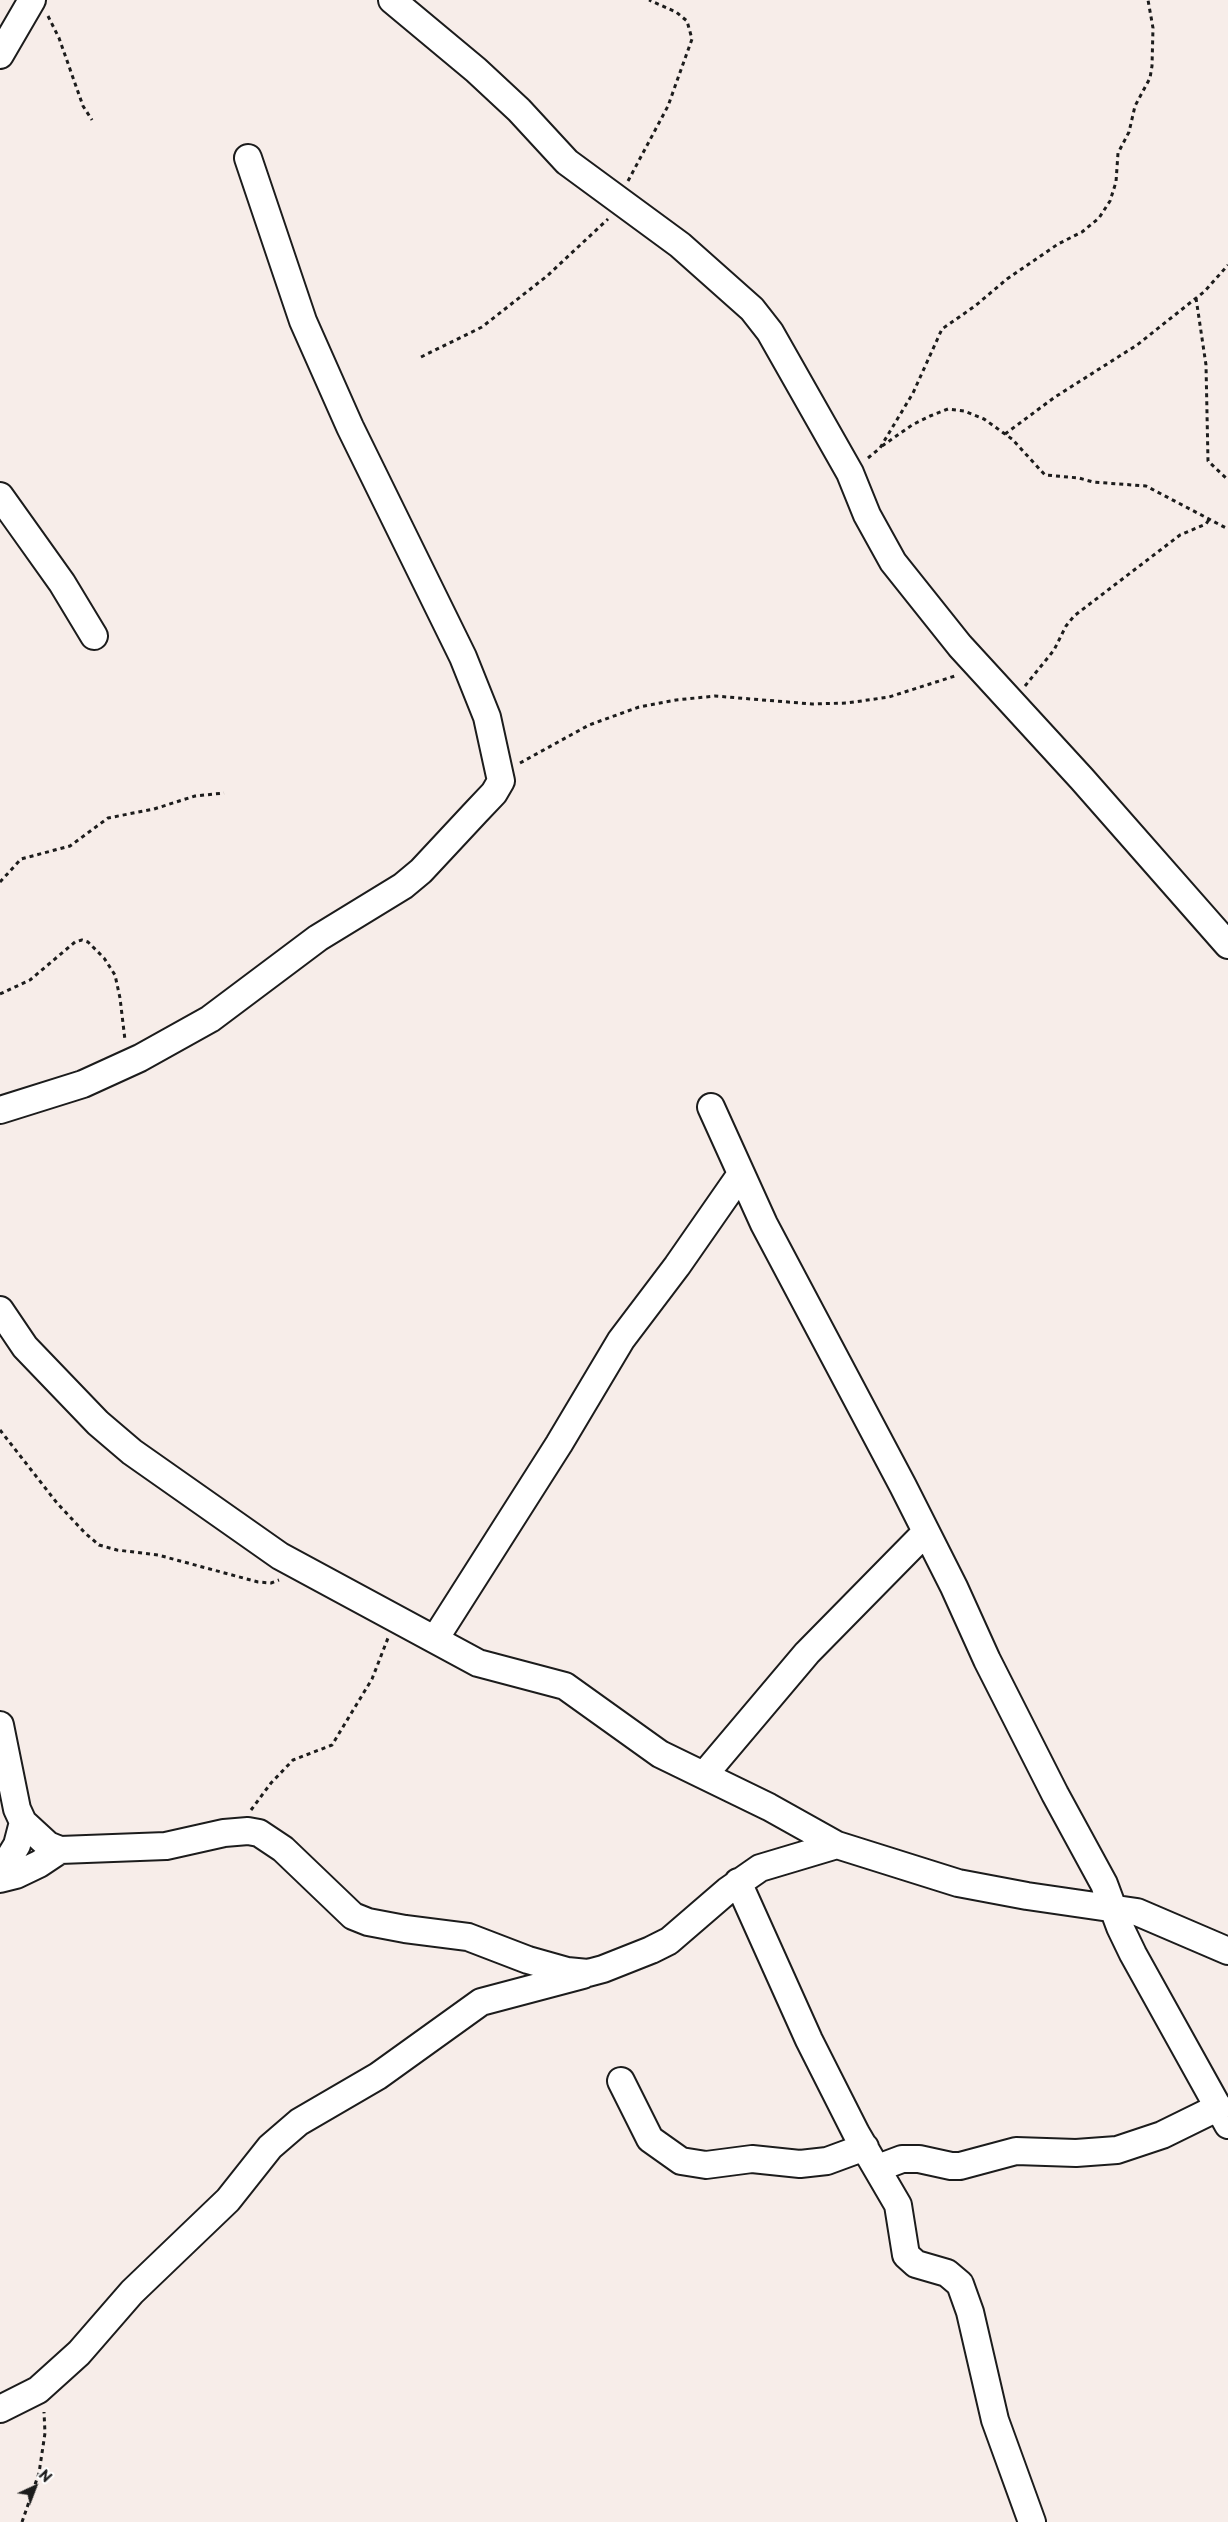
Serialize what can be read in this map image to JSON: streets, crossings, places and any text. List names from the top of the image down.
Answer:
{
  "north": "top right"
}
